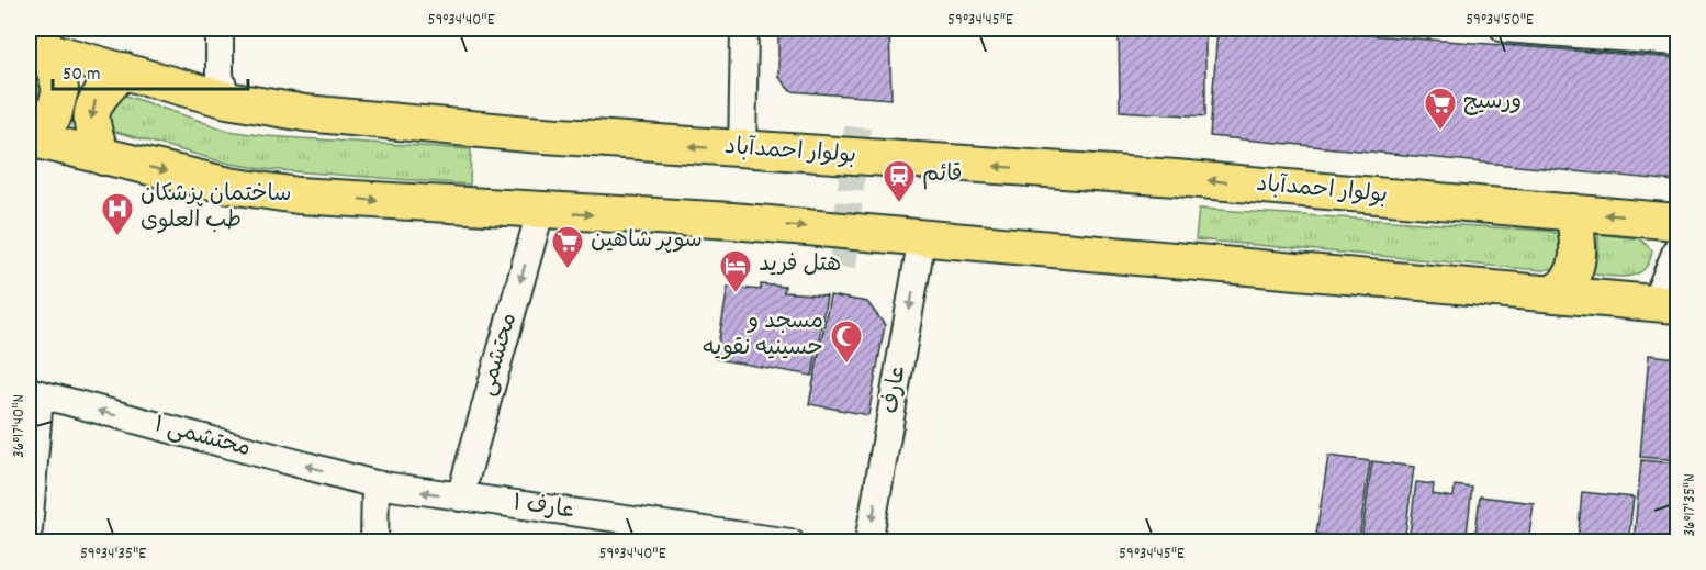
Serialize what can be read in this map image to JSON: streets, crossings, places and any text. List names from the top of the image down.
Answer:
{
  "streets": {
    "main road": ["بولوار احمدآباد"],
    "street": [
      "محتشمی",
      "عارف",
      "محتشمی ۱",
      "عارف ۱"
    ]
  },
  "crossings": [
    ["محتشمی", "عارف ۱"],
    ["محتشمی ۱", "عارف ۱"]
  ],
  "one_way": ["محتشمی", "عارف", "محتشمی ۱"],
  "places": {
    "supermarket": ["ورسیج", "سوپر شاهین"],
    "station": ["قائم"],
    "hospital": ["ساختمان پزشكان طب العلوى"],
    "hotel": ["هتل فرید"],
    "mosque": ["مسجد و حسینیه نقویه"]
  },
  "scale_bar": "50 m",
  "coordinates": [
    "59°34'40\"E",
    "59°34'45\"E",
    "59°34'50\"E",
    "36°17'40\"N",
    "36°17'35\"N",
    "59°34'35\"E"
  ]
}
